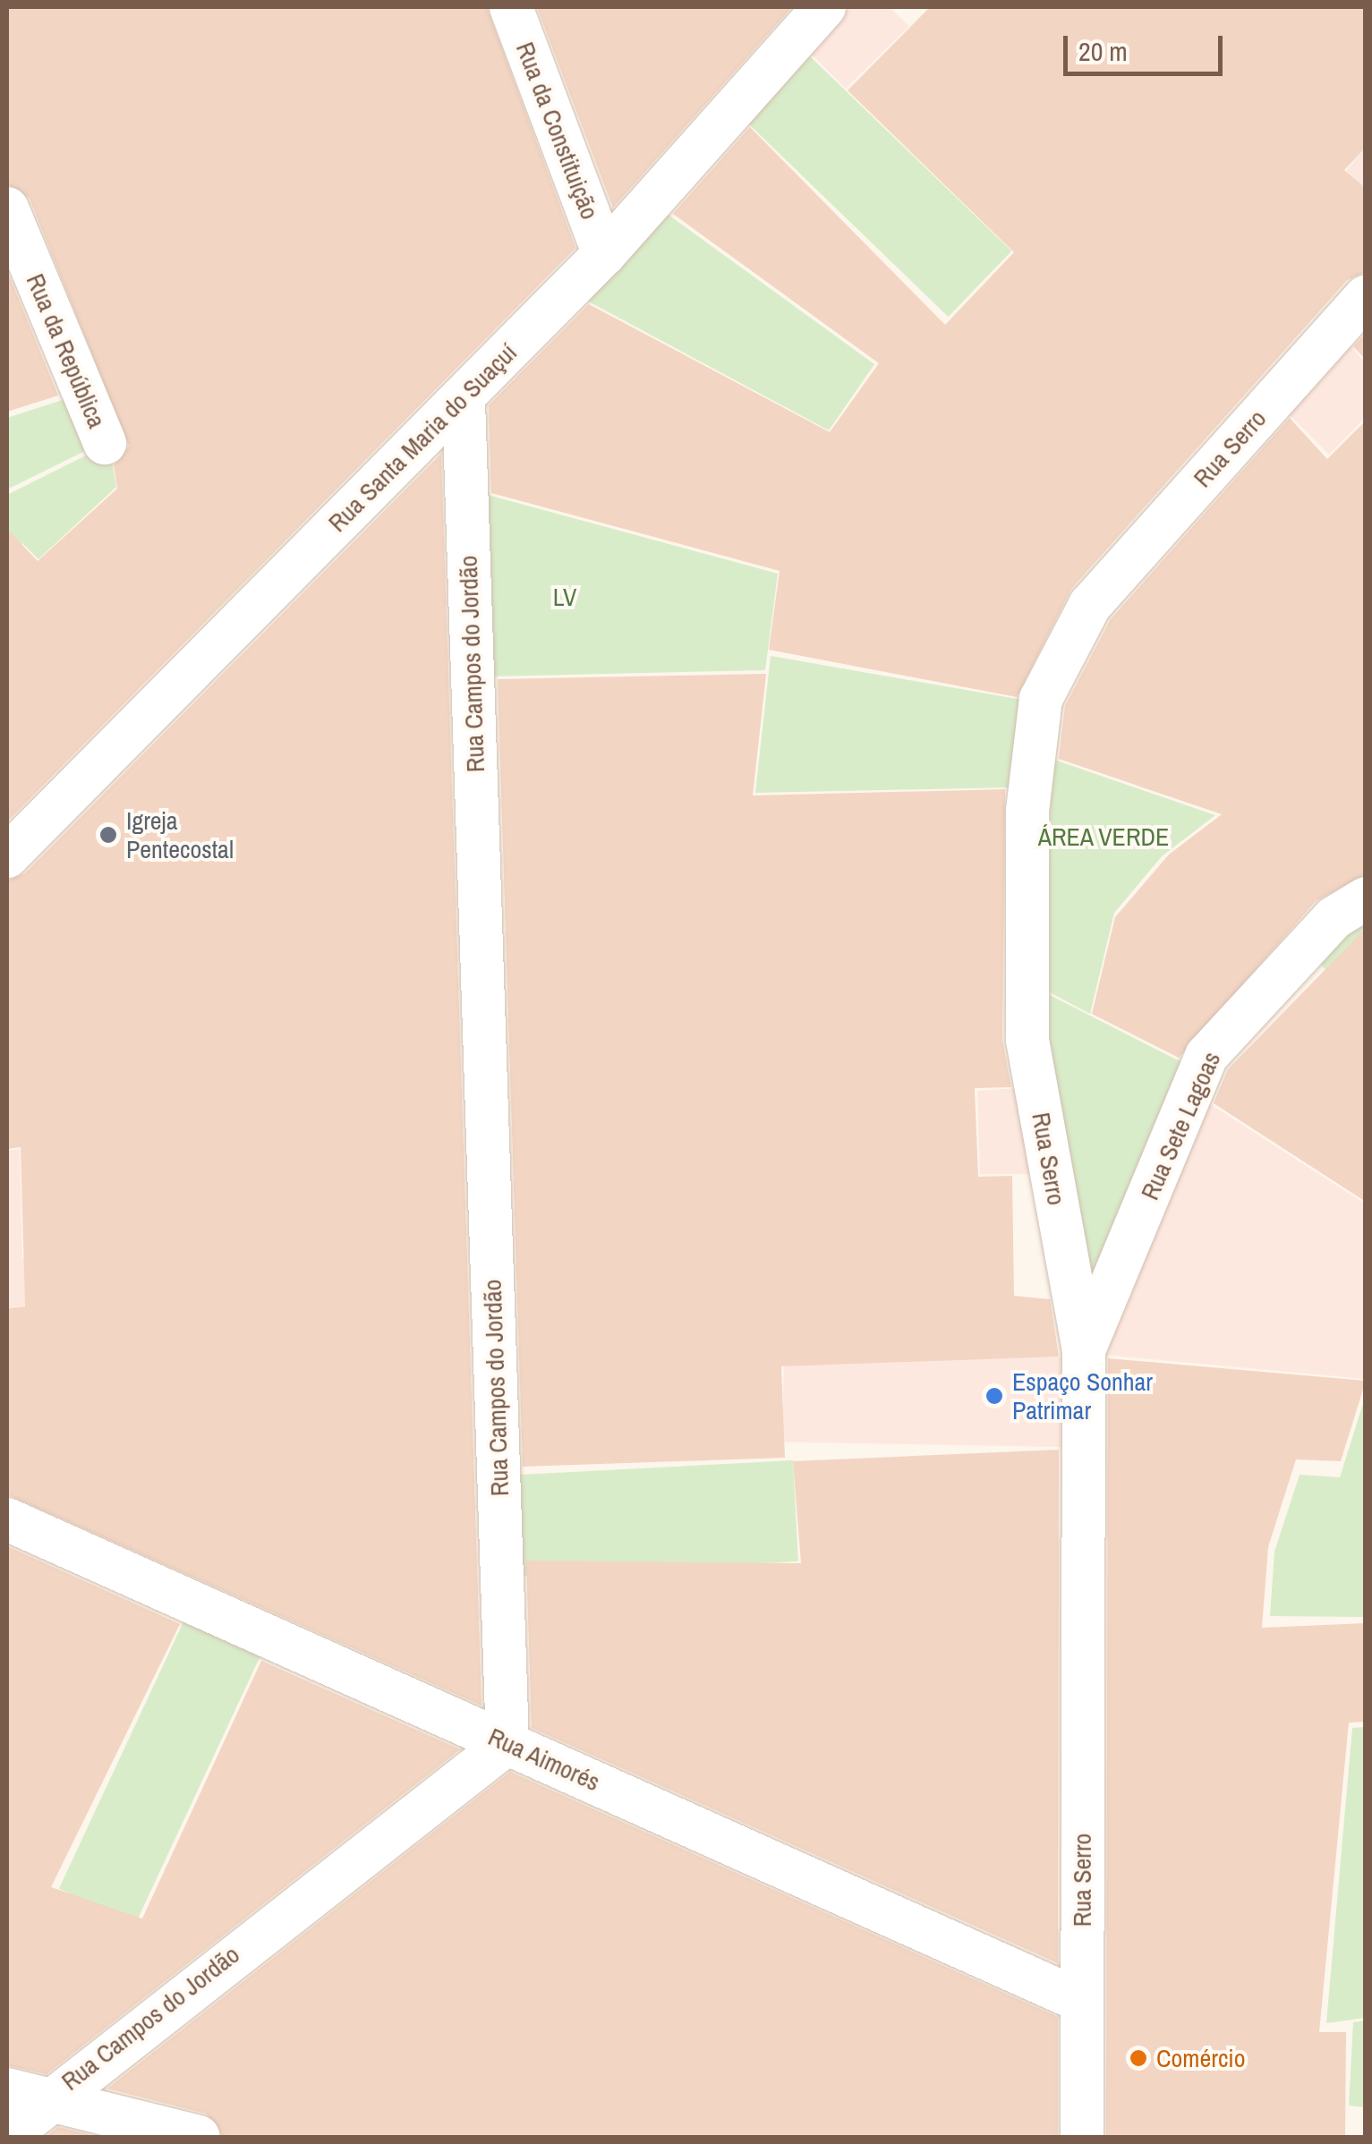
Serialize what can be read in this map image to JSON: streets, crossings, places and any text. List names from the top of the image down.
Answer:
{
  "streets": {
    "street": [
      "Rua da Constituição",
      "Rua da República",
      "Rua Santa Maria do Suaçuí",
      "Rua Serro",
      "Rua Campos do Jordão",
      "Rua Sete Lagoas",
      "Rua Aimorés"
    ]
  },
  "crossings": [
    ["Rua da Constituição", "Rua Santa Maria do Suaçuí"],
    ["Rua Santa Maria do Suaçuí", "Rua Campos do Jordão"],
    ["Rua Serro", "Rua Sete Lagoas"],
    ["Rua Serro", "Rua Aimorés"],
    ["Rua Campos do Jordão", "Rua Aimorés"]
  ],
  "parks": ["LV", "ÁREA VERDE"],
  "places": ["Igreja Pentecostal", "Espaço Sonhar Patrimar", "Comércio"],
  "scale_bar": "20 m"
}
